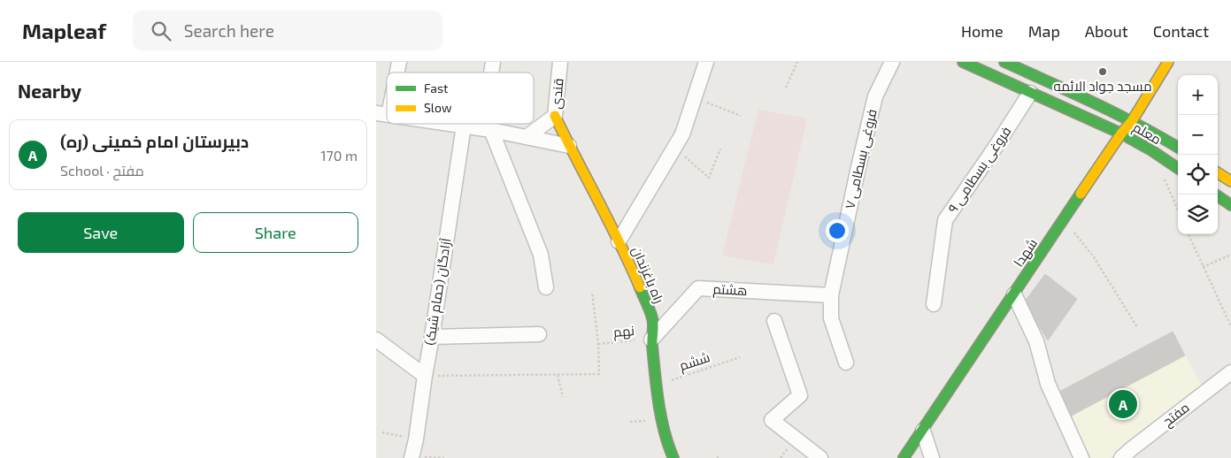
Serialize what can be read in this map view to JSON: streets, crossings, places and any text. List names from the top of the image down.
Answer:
{
  "streets": {
    "street": [
      "قندی",
      "معلم",
      "فروغی بسطامی ۷",
      "فروغی بسطامی ۹",
      "شهدا",
      "راه باغزندان",
      "هشتم",
      "آزادگان (حمام شیک)",
      "مفتح"
    ],
    "path": ["نهم", "ششم"]
  },
  "crossings": [
    ["قندی", "راه باغزندان"],
    ["معلم", "فروغی بسطامی ۹"],
    ["معلم", "شهدا"],
    ["فروغی بسطامی ۷", "هشتم"],
    ["راه باغزندان", "هشتم"],
    ["راه باغزندان", "نهم"],
    ["راه باغزندان", "ششم"],
    ["هشتم", "نهم"]
  ],
  "places": ["مسجد جواد الائمه"],
  "legend": ["Fast", "Slow"],
  "page": {
    "header": "Mapleaf",
    "search": "Search here",
    "nav": [
      "Home",
      "Map",
      "About",
      "Contact"
    ],
    "heading": "Nearby",
    "map_buttons": ["+", "−"],
    "list": [
      {
        "mark": "A",
        "name": "دبیرستان امام خمینی (ره)",
        "note": "School · مفتح",
        "value": "170 m"
      }
    ],
    "buttons": ["Save", "Share"],
    "pins": "A"
  }
}
